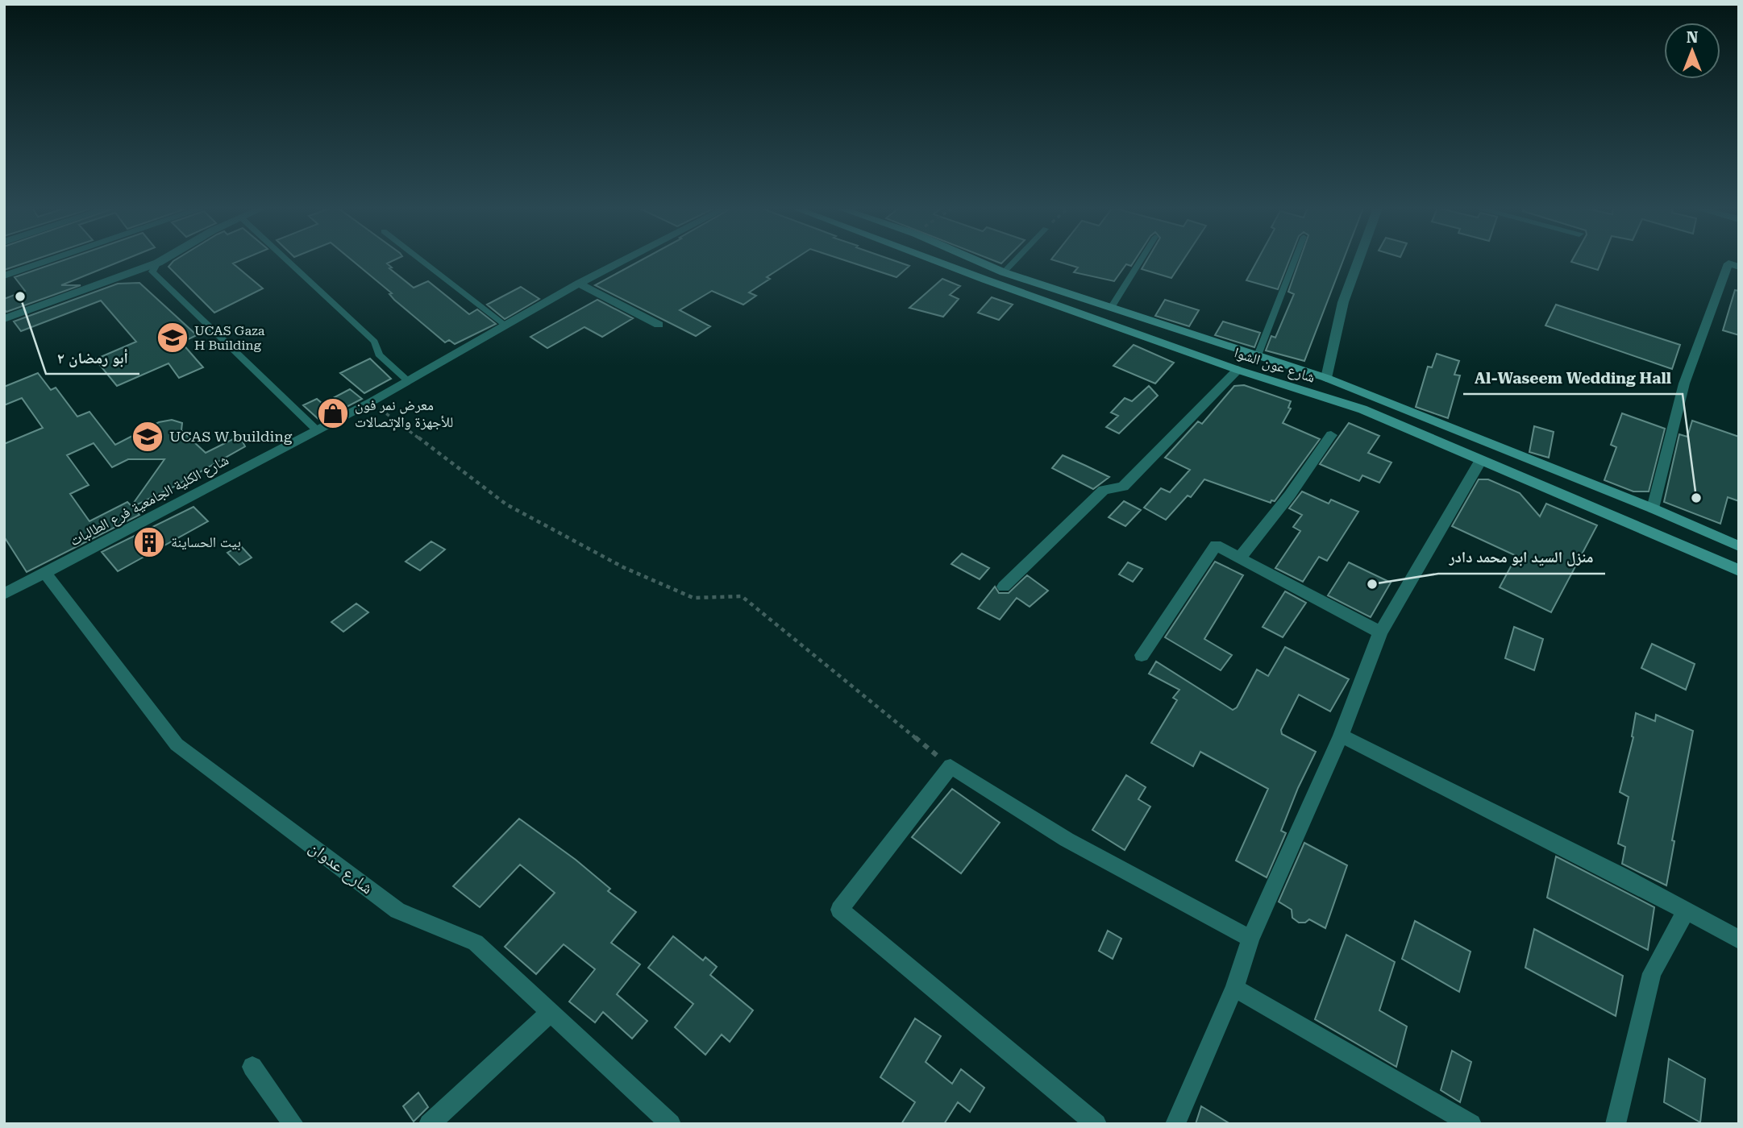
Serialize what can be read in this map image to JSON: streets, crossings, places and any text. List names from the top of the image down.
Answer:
{
  "streets": {
    "main road": ["شارع عون الشوا"],
    "street": ["شارع الكلية الجامعية فرع الطالبات", "شارع عدوان"]
  },
  "crossings": [
    ["شارع الكلية الجامعية فرع الطالبات", "شارع عدوان"]
  ],
  "places": {
    "other": ["أبو رمضان ٢", "Al-Waseem Wedding Hall", "منزل السيد ابو محمد دادر"],
    "school or university": ["UCAS Gaza H Building", "UCAS W building"],
    "shop": ["معرض نمر فون للأجهزة والإتصالات"],
    "building": ["بيت الحساينة"]
  },
  "north": "top"
}
